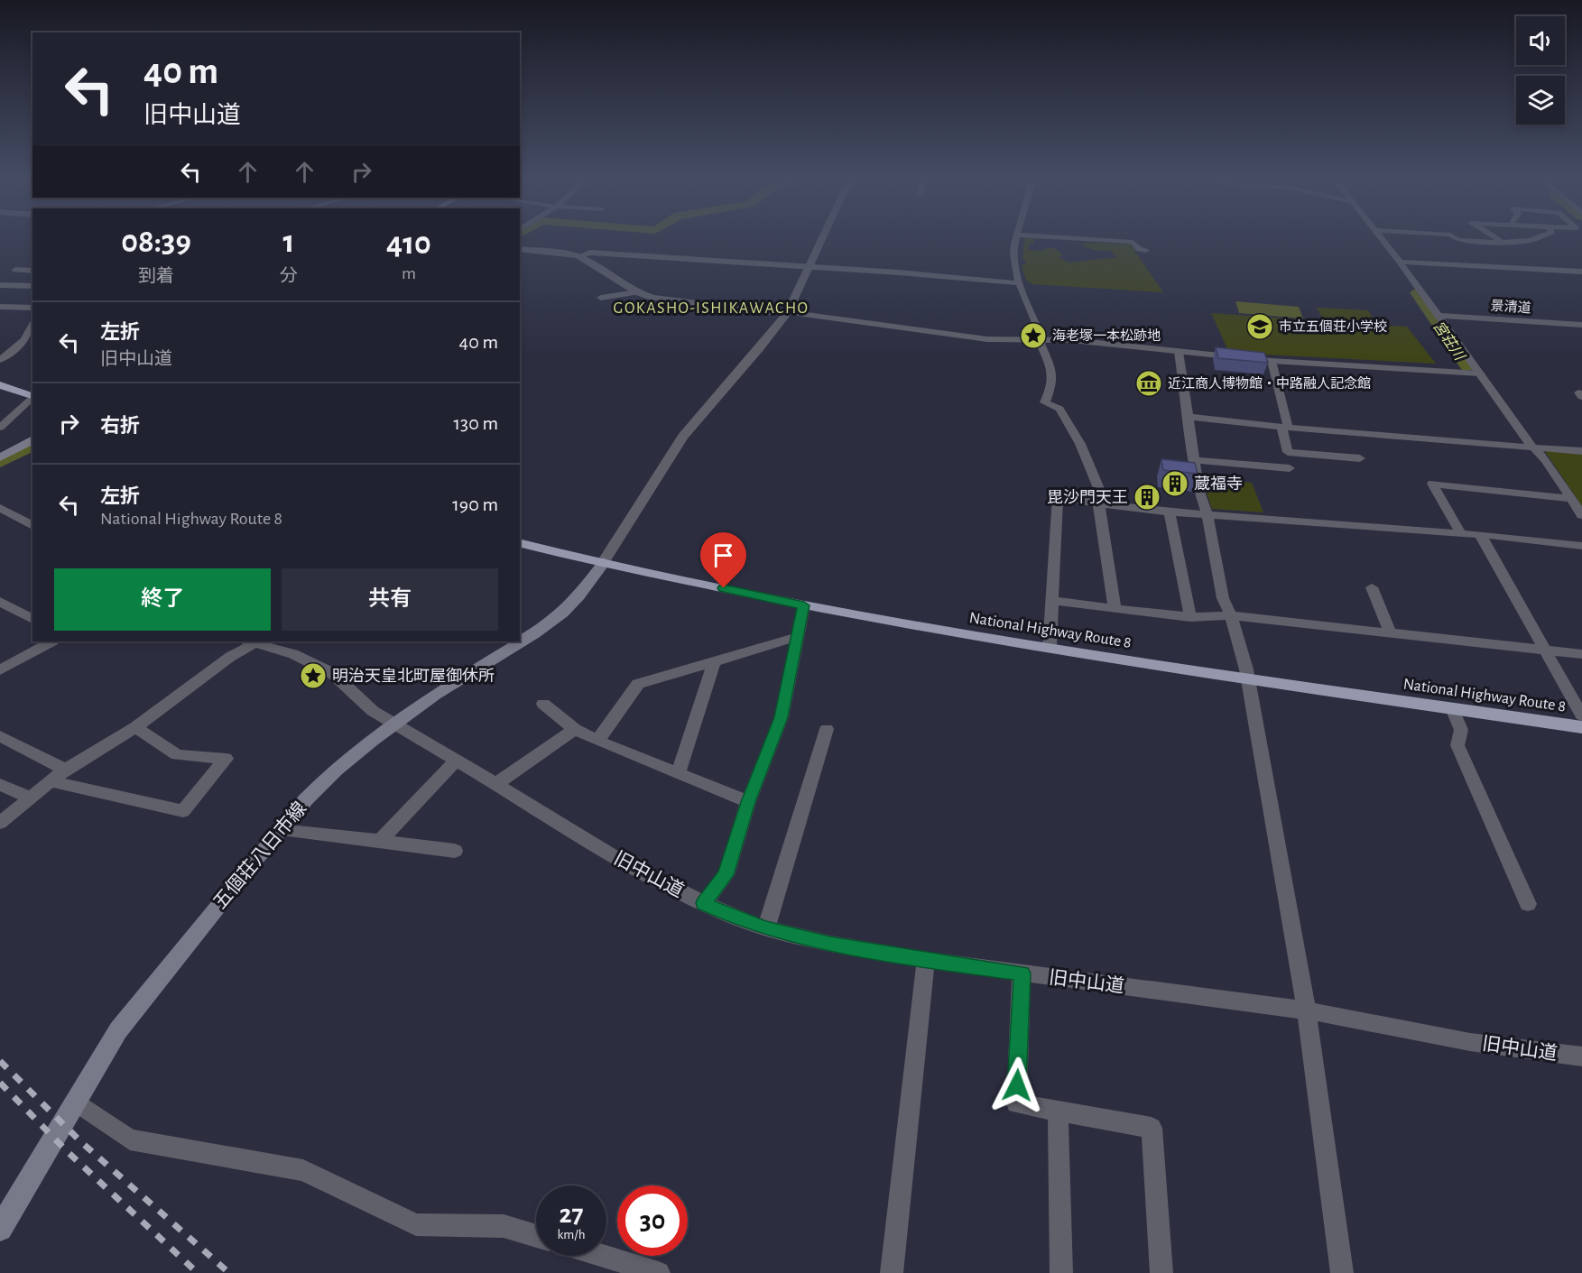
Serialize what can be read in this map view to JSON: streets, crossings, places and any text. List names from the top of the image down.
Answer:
{
  "streets": {
    "highway": ["National Highway Route 8"],
    "main road": ["五個荘八日市線"],
    "street": ["景清道", "旧中山道"]
  },
  "crossings": [
    ["National Highway Route 8", "五個荘八日市線"],
    ["五個荘八日市線", "旧中山道"]
  ],
  "districts": ["GOKASHO-ISHIKAWACHO"],
  "water": ["宮荘川"],
  "places": {
    "school or university": ["市立五個荘小学校"],
    "place": ["海老塚一本松跡地", "明治天皇北町屋御休所"],
    "museum": ["近江商人博物館・中路融人記念館"],
    "building": ["蔵福寺", "毘沙門天王"]
  },
  "page": {
    "turn": ["40 m", "旧中山道"],
    "eta": [
      "08:39",
      "到着",
      "1",
      "分",
      "410",
      "m"
    ],
    "list": [
      {
        "name": "左折",
        "note": "旧中山道",
        "value": "40 m"
      },
      {
        "name": "右折",
        "value": "130 m"
      },
      {
        "name": "左折",
        "note": "National Highway Route 8",
        "value": "190 m"
      }
    ],
    "buttons": ["終了", "共有"],
    "speed": "27 km/h",
    "limit": "30"
  }
}
